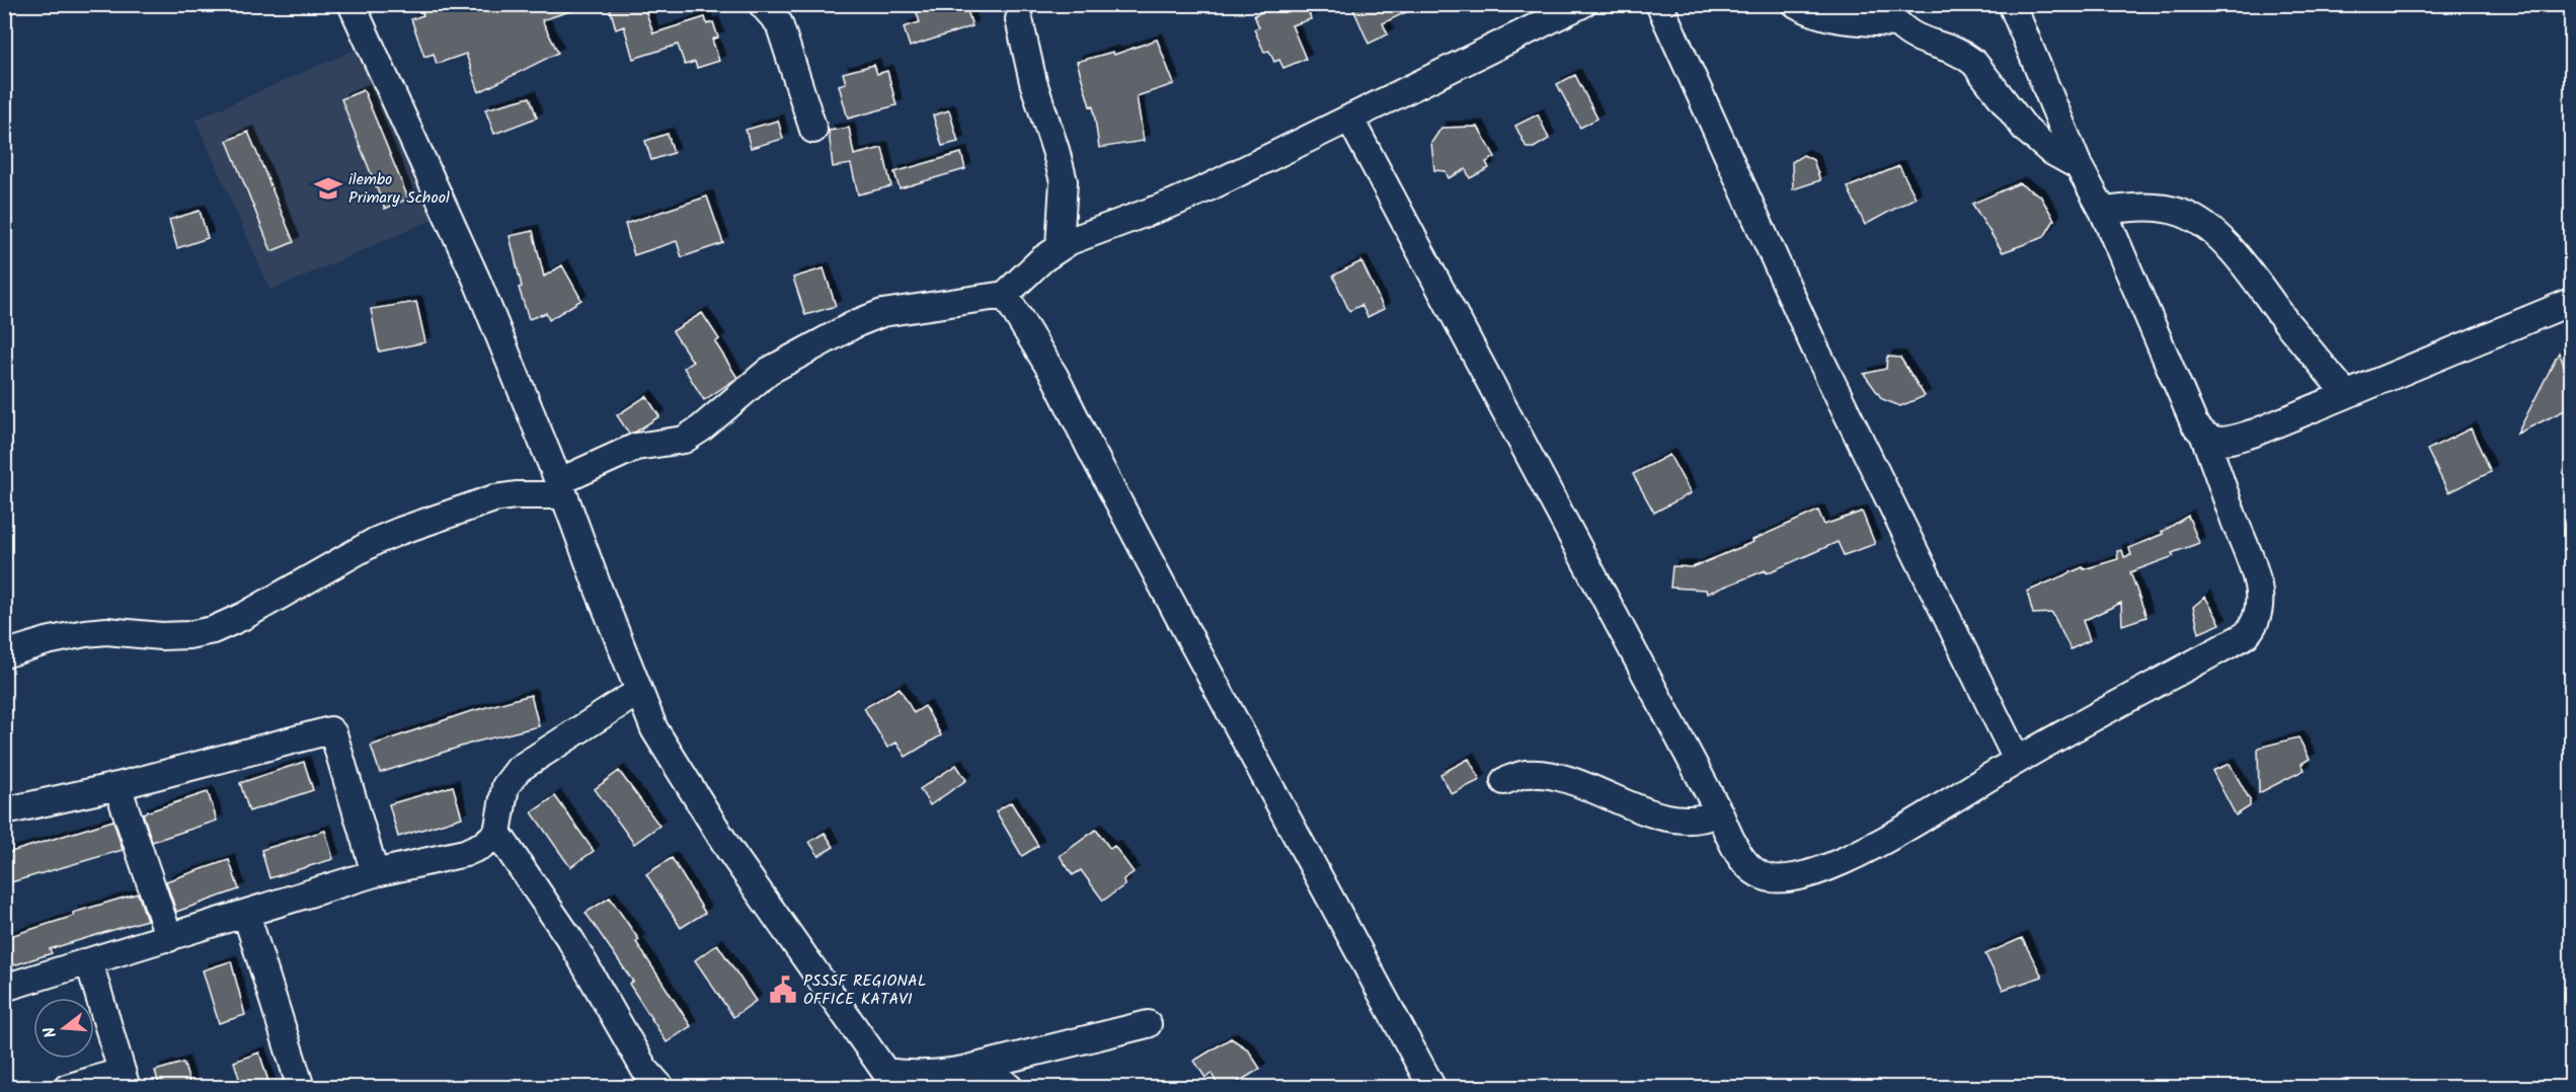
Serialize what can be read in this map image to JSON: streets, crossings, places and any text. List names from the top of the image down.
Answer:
{
  "places": {
    "school or university": ["ilembo Primary School"],
    "public building": ["PSSSF REGIONAL OFFICE KATAVI"]
  },
  "north": "left"
}
